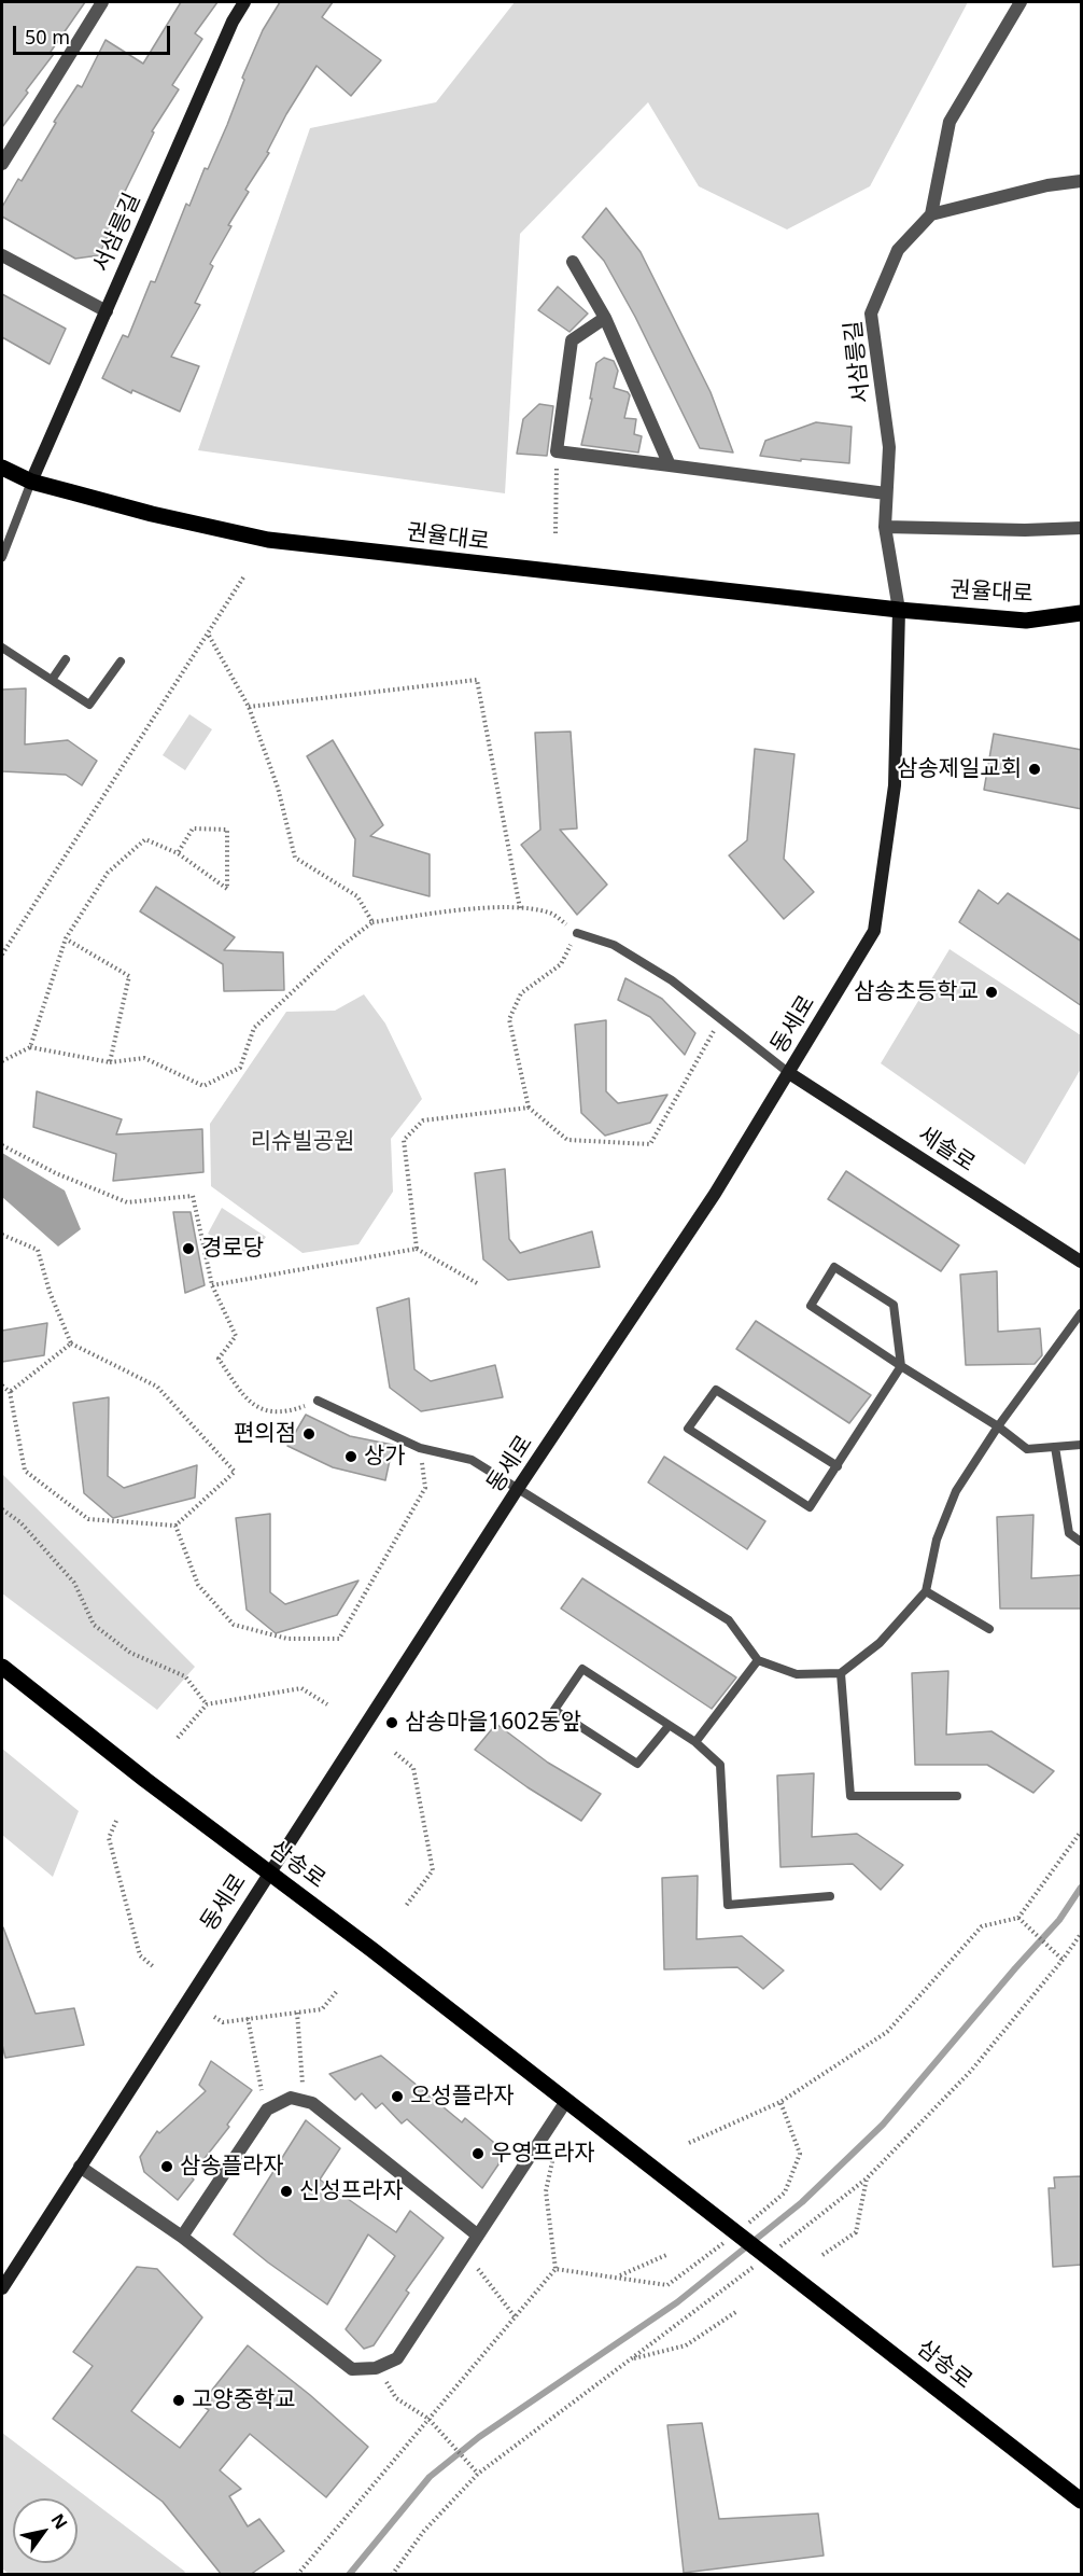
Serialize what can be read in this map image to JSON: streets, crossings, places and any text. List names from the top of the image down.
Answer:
{
  "streets": {
    "main road": [
      "서삼릉길",
      "권율대로",
      "동세로",
      "세솔로",
      "삼송로"
    ]
  },
  "crossings": [
    ["서삼릉길", "권율대로"],
    ["권율대로", "동세로"],
    ["동세로", "세솔로"],
    ["동세로", "삼송로"]
  ],
  "parks": ["리슈빌공원"],
  "places": [
    "삼송제일교회",
    "삼송초등학교",
    "경로당",
    "편의점",
    "상가",
    "삼송마을1602동앞",
    "오성플라자",
    "우영프라자",
    "삼송플라자",
    "신성프라자",
    "고양중학교"
  ],
  "scale_bar": "50 m",
  "north": "top right"
}
